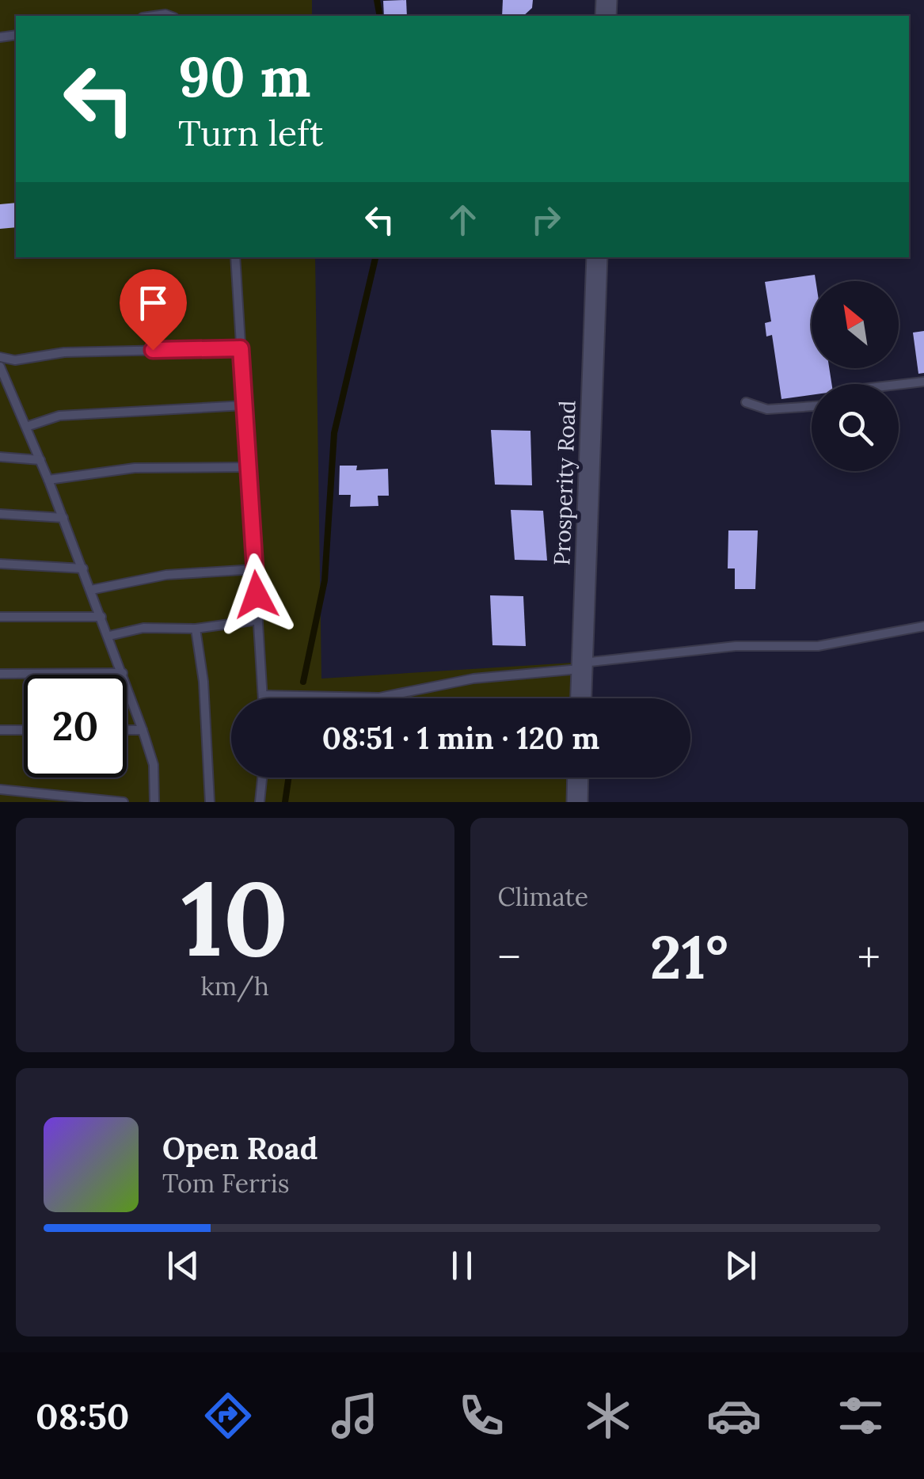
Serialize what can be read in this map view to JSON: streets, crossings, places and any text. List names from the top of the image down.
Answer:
{
  "streets": {
    "street": ["Prosperity Road"]
  },
  "north": "top left",
  "page": {
    "turn": ["90 m", "Turn left"],
    "limit": "20",
    "trip": "08:51 · 1 min · 120 m",
    "tile": [
      ["10", "km/h"],
      "Climate"
    ],
    "heat": ["−", "21°", "+"],
    "song": ["Open Road", "Tom Ferris"],
    "tabs": "08:50"
  }
}
